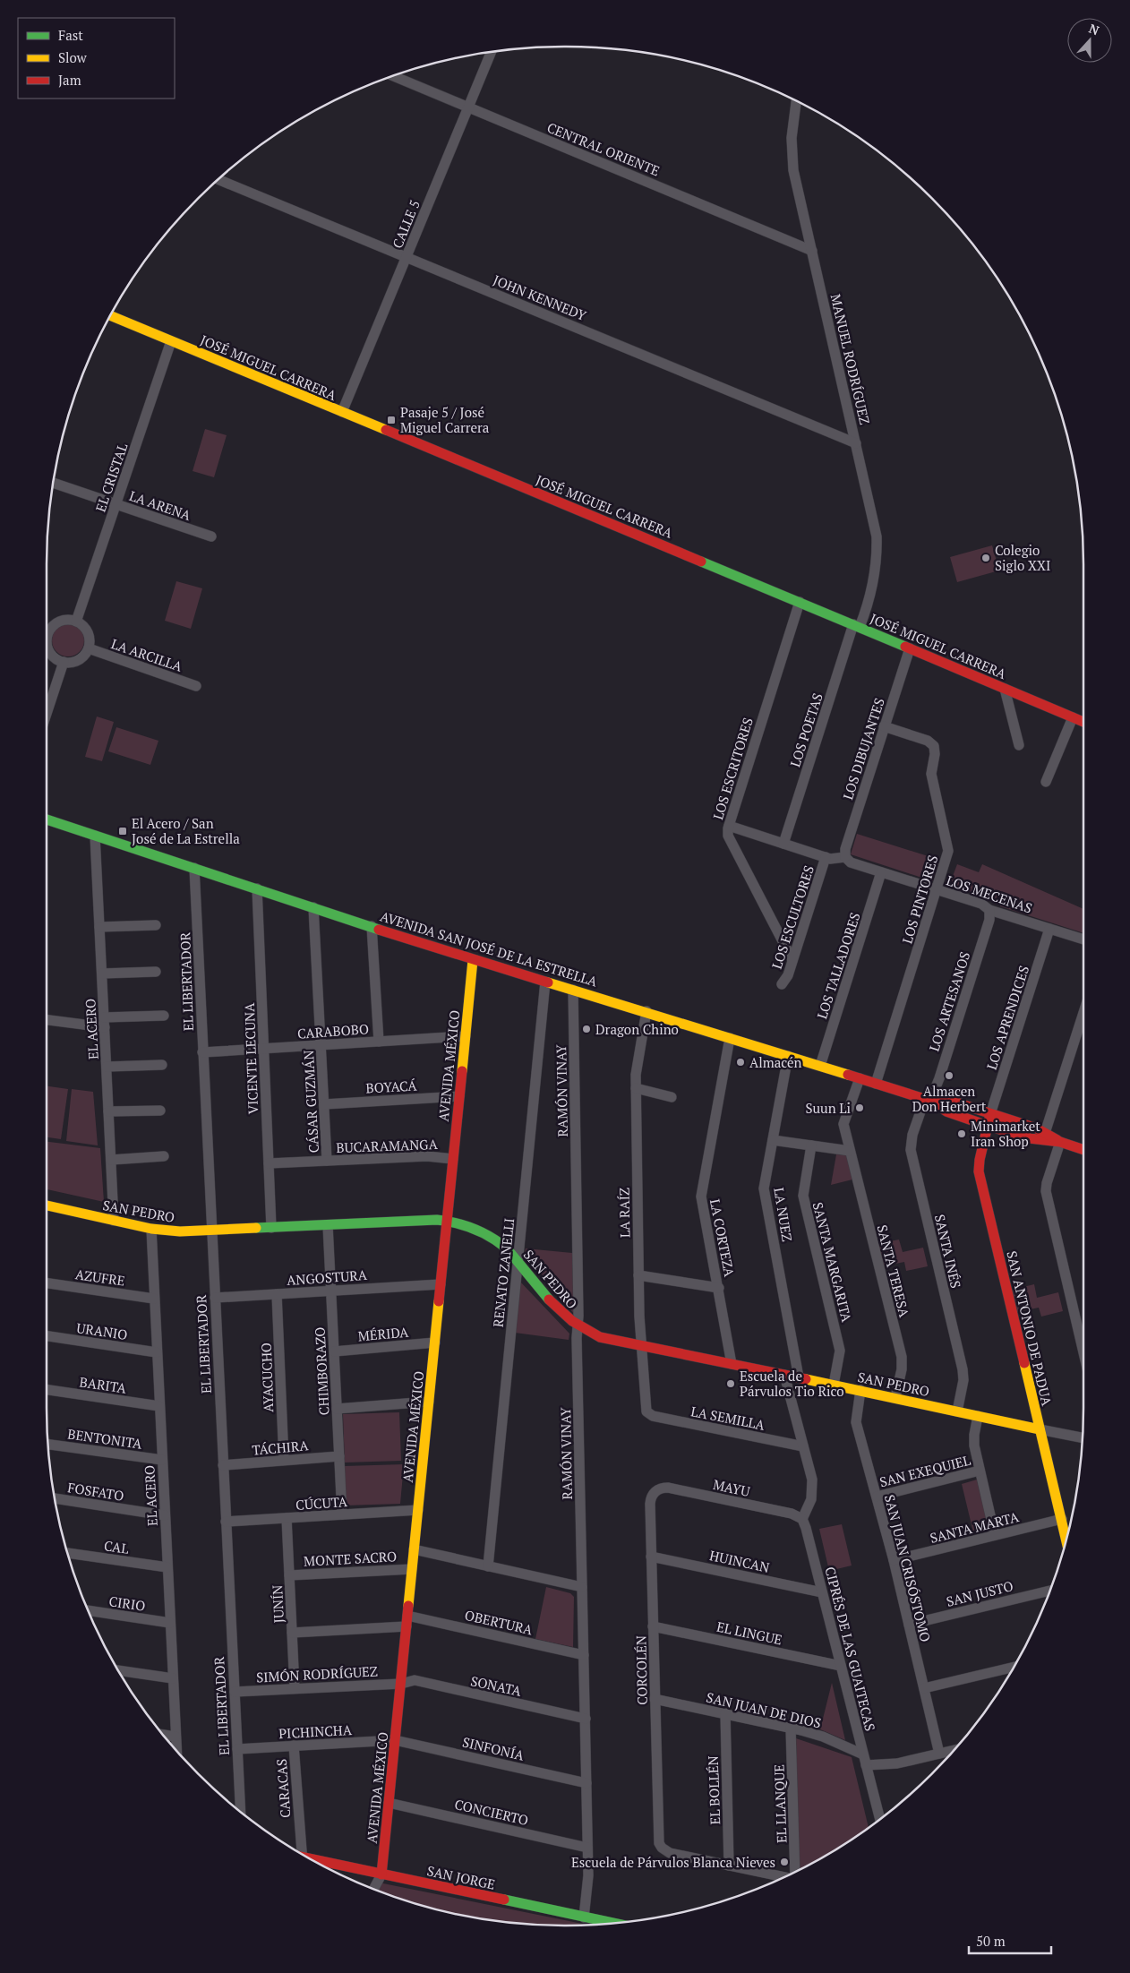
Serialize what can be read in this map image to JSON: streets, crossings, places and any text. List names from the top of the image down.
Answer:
{
  "streets": {
    "street": [
      "CENTRAL ORIENTE",
      "CALLE 5",
      "JOHN KENNEDY",
      "MANUEL RODRÍGUEZ",
      "JOSÉ MIGUEL CARRERA",
      "EL CRISTAL",
      "LA ARENA",
      "LA ARCILLA",
      "LOS POETAS",
      "LOS DIBUJANTES",
      "LOS ESCRITORES",
      "LOS MECENAS",
      "LOS PINTORES",
      "LOS ESCULTORES",
      "AVENIDA SAN JOSÉ DE LA ESTRELLA",
      "LOS TALLADORES",
      "EL LIBERTADOR",
      "LOS ARTESANOS",
      "LOS APRENDICES",
      "EL ACERO",
      "CARABOBO",
      "VICENTE LECUNA",
      "AVENIDA MÉXICO",
      "BOYACÁ",
      "RAMÓN VINAY",
      "CÁSAR GUZMÁN",
      "BUCARAMANGA",
      "SAN PEDRO",
      "LA RAÍZ",
      "LA NUEZ",
      "LA CORTEZA",
      "SANTA INÉS",
      "SANTA MARGARITA",
      "SANTA TERESA",
      "RENATO ZANELLI",
      "AZUFRE",
      "ANGOSTURA",
      "SAN ANTONIO DE PADUA",
      "URANIO",
      "MÉRIDA",
      "CHIMBORAZO",
      "AYACUCHO",
      "BARITA",
      "LA SEMILLA",
      "BENTONITA",
      "TÁCHIRA",
      "SAN EXEQUIEL",
      "MAYU",
      "FOSFATO",
      "CÚCUTA",
      "SANTA MARTA",
      "CAL",
      "MONTE SACRO",
      "HUINCAN",
      "SAN JUAN CRISÓSTOMO",
      "SAN JUSTO",
      "CIRIO",
      "JUNÍN",
      "OBERTURA",
      "EL LINGUE",
      "CIPRÉS DE LAS GUAITECAS",
      "CORCOLÉN",
      "SIMÓN RODRÍGUEZ",
      "SONATA",
      "SAN JUAN DE DIOS",
      "PICHINCHA",
      "SINFONÍA",
      "CARACAS",
      "EL BOLLÉN",
      "EL LLANQUE",
      "CONCIERTO",
      "SAN JORGE"
    ]
  },
  "crossings": [
    ["CENTRAL ORIENTE", "CALLE 5"],
    ["CENTRAL ORIENTE", "MANUEL RODRÍGUEZ"],
    ["CALLE 5", "JOHN KENNEDY"],
    ["CALLE 5", "JOSÉ MIGUEL CARRERA"],
    ["JOHN KENNEDY", "MANUEL RODRÍGUEZ"],
    ["MANUEL RODRÍGUEZ", "JOSÉ MIGUEL CARRERA"],
    ["MANUEL RODRÍGUEZ", "LOS POETAS"],
    ["JOSÉ MIGUEL CARRERA", "EL CRISTAL"],
    ["JOSÉ MIGUEL CARRERA", "LOS POETAS"],
    ["JOSÉ MIGUEL CARRERA", "LOS DIBUJANTES"],
    ["JOSÉ MIGUEL CARRERA", "LOS ESCRITORES"],
    ["EL CRISTAL", "LA ARENA"],
    ["LOS POETAS", "LOS MECENAS"],
    ["LOS DIBUJANTES", "LOS MECENAS"],
    ["LOS DIBUJANTES", "LOS PINTORES"],
    ["LOS ESCRITORES", "LOS MECENAS"],
    ["LOS ESCRITORES", "LOS ESCULTORES"],
    ["LOS MECENAS", "LOS PINTORES"],
    ["LOS MECENAS", "LOS ESCULTORES"],
    ["LOS MECENAS", "LOS TALLADORES"],
    ["LOS MECENAS", "LOS ARTESANOS"],
    ["LOS MECENAS", "LOS APRENDICES"],
    ["LOS PINTORES", "AVENIDA SAN JOSÉ DE LA ESTRELLA"],
    ["AVENIDA SAN JOSÉ DE LA ESTRELLA", "LOS TALLADORES"],
    ["AVENIDA SAN JOSÉ DE LA ESTRELLA", "EL LIBERTADOR"],
    ["AVENIDA SAN JOSÉ DE LA ESTRELLA", "LOS ARTESANOS"],
    ["AVENIDA SAN JOSÉ DE LA ESTRELLA", "LOS APRENDICES"],
    ["AVENIDA SAN JOSÉ DE LA ESTRELLA", "EL ACERO"],
    ["AVENIDA SAN JOSÉ DE LA ESTRELLA", "VICENTE LECUNA"],
    ["AVENIDA SAN JOSÉ DE LA ESTRELLA", "AVENIDA MÉXICO"],
    ["AVENIDA SAN JOSÉ DE LA ESTRELLA", "RAMÓN VINAY"],
    ["AVENIDA SAN JOSÉ DE LA ESTRELLA", "CÁSAR GUZMÁN"],
    ["AVENIDA SAN JOSÉ DE LA ESTRELLA", "LA RAÍZ"],
    ["AVENIDA SAN JOSÉ DE LA ESTRELLA", "LA NUEZ"],
    ["AVENIDA SAN JOSÉ DE LA ESTRELLA", "LA CORTEZA"],
    ["AVENIDA SAN JOSÉ DE LA ESTRELLA", "SANTA INÉS"],
    ["AVENIDA SAN JOSÉ DE LA ESTRELLA", "SANTA TERESA"],
    ["AVENIDA SAN JOSÉ DE LA ESTRELLA", "RENATO ZANELLI"],
    ["AVENIDA SAN JOSÉ DE LA ESTRELLA", "SAN ANTONIO DE PADUA"],
    ["EL LIBERTADOR", "CARABOBO"],
    ["EL LIBERTADOR", "SAN PEDRO"],
    ["EL LIBERTADOR", "ANGOSTURA"],
    ["EL LIBERTADOR", "TÁCHIRA"],
    ["EL LIBERTADOR", "CÚCUTA"],
    ["EL LIBERTADOR", "SIMÓN RODRÍGUEZ"],
    ["EL LIBERTADOR", "PICHINCHA"],
    ["LOS ARTESANOS", "SANTA INÉS"],
    ["LOS APRENDICES", "SAN ANTONIO DE PADUA"],
    ["EL ACERO", "SAN PEDRO"],
    ["EL ACERO", "AZUFRE"],
    ["EL ACERO", "URANIO"],
    ["EL ACERO", "BARITA"],
    ["EL ACERO", "BENTONITA"],
    ["EL ACERO", "FOSFATO"],
    ["EL ACERO", "CAL"],
    ["EL ACERO", "CIRIO"],
    ["CARABOBO", "VICENTE LECUNA"],
    ["CARABOBO", "AVENIDA MÉXICO"],
    ["CARABOBO", "CÁSAR GUZMÁN"],
    ["VICENTE LECUNA", "BUCARAMANGA"],
    ["VICENTE LECUNA", "SAN PEDRO"],
    ["AVENIDA MÉXICO", "BOYACÁ"],
    ["AVENIDA MÉXICO", "BUCARAMANGA"],
    ["AVENIDA MÉXICO", "SAN PEDRO"],
    ["AVENIDA MÉXICO", "ANGOSTURA"],
    ["AVENIDA MÉXICO", "MÉRIDA"],
    ["AVENIDA MÉXICO", "CÚCUTA"],
    ["AVENIDA MÉXICO", "MONTE SACRO"],
    ["AVENIDA MÉXICO", "OBERTURA"],
    ["AVENIDA MÉXICO", "SIMÓN RODRÍGUEZ"],
    ["AVENIDA MÉXICO", "SONATA"],
    ["AVENIDA MÉXICO", "PICHINCHA"],
    ["AVENIDA MÉXICO", "SINFONÍA"],
    ["AVENIDA MÉXICO", "CONCIERTO"],
    ["AVENIDA MÉXICO", "SAN JORGE"],
    ["BOYACÁ", "CÁSAR GUZMÁN"],
    ["RAMÓN VINAY", "SAN PEDRO"],
    ["RAMÓN VINAY", "OBERTURA"],
    ["RAMÓN VINAY", "SONATA"],
    ["RAMÓN VINAY", "SINFONÍA"],
    ["RAMÓN VINAY", "CONCIERTO"],
    ["RAMÓN VINAY", "SAN JORGE"],
    ["CÁSAR GUZMÁN", "BUCARAMANGA"],
    ["SAN PEDRO", "LA RAÍZ"],
    ["SAN PEDRO", "LA NUEZ"],
    ["SAN PEDRO", "LA CORTEZA"],
    ["SAN PEDRO", "SANTA INÉS"],
    ["SAN PEDRO", "SANTA MARGARITA"],
    ["SAN PEDRO", "SANTA TERESA"],
    ["SAN PEDRO", "RENATO ZANELLI"],
    ["SAN PEDRO", "SAN ANTONIO DE PADUA"],
    ["SAN PEDRO", "CHIMBORAZO"],
    ["SAN PEDRO", "SAN JUAN CRISÓSTOMO"],
    ["LA RAÍZ", "LA SEMILLA"],
    ["ANGOSTURA", "CHIMBORAZO"],
    ["ANGOSTURA", "AYACUCHO"],
    ["SAN ANTONIO DE PADUA", "SANTA MARTA"],
    ["MÉRIDA", "CHIMBORAZO"],
    ["CHIMBORAZO", "TÁCHIRA"],
    ["CHIMBORAZO", "CÚCUTA"],
    ["AYACUCHO", "TÁCHIRA"],
    ["SAN EXEQUIEL", "SAN JUAN CRISÓSTOMO"],
    ["MAYU", "CIPRÉS DE LAS GUAITECAS"],
    ["MAYU", "CORCOLÉN"],
    ["CÚCUTA", "JUNÍN"],
    ["SANTA MARTA", "SAN JUAN CRISÓSTOMO"],
    ["MONTE SACRO", "JUNÍN"],
    ["HUINCAN", "CIPRÉS DE LAS GUAITECAS"],
    ["HUINCAN", "CORCOLÉN"],
    ["SAN JUAN CRISÓSTOMO", "SAN JUSTO"],
    ["JUNÍN", "SIMÓN RODRÍGUEZ"],
    ["EL LINGUE", "CIPRÉS DE LAS GUAITECAS"],
    ["EL LINGUE", "CORCOLÉN"],
    ["CIPRÉS DE LAS GUAITECAS", "SAN JUAN DE DIOS"],
    ["CORCOLÉN", "SAN JUAN DE DIOS"],
    ["CORCOLÉN", "EL BOLLÉN"],
    ["SIMÓN RODRÍGUEZ", "SONATA"],
    ["SAN JUAN DE DIOS", "EL BOLLÉN"],
    ["SAN JUAN DE DIOS", "EL LLANQUE"],
    ["PICHINCHA", "SINFONÍA"],
    ["PICHINCHA", "CARACAS"]
  ],
  "places": {
    "transit": ["Pasaje 5 / José Miguel Carrera", "El Acero / San José de La Estrella"],
    "other": [
      "Colegio Siglo XXI",
      "Dragon Chino",
      "Almacén",
      "Almacen Don Herbert",
      "Suun Li",
      "Minimarket Iran Shop",
      "Escuela de Párvulos Tio Rico",
      "Escuela de Párvulos Blanca Nieves"
    ]
  },
  "legend": ["Fast", "Slow", "Jam"],
  "scale_bar": "50 m",
  "north": "top"
}
